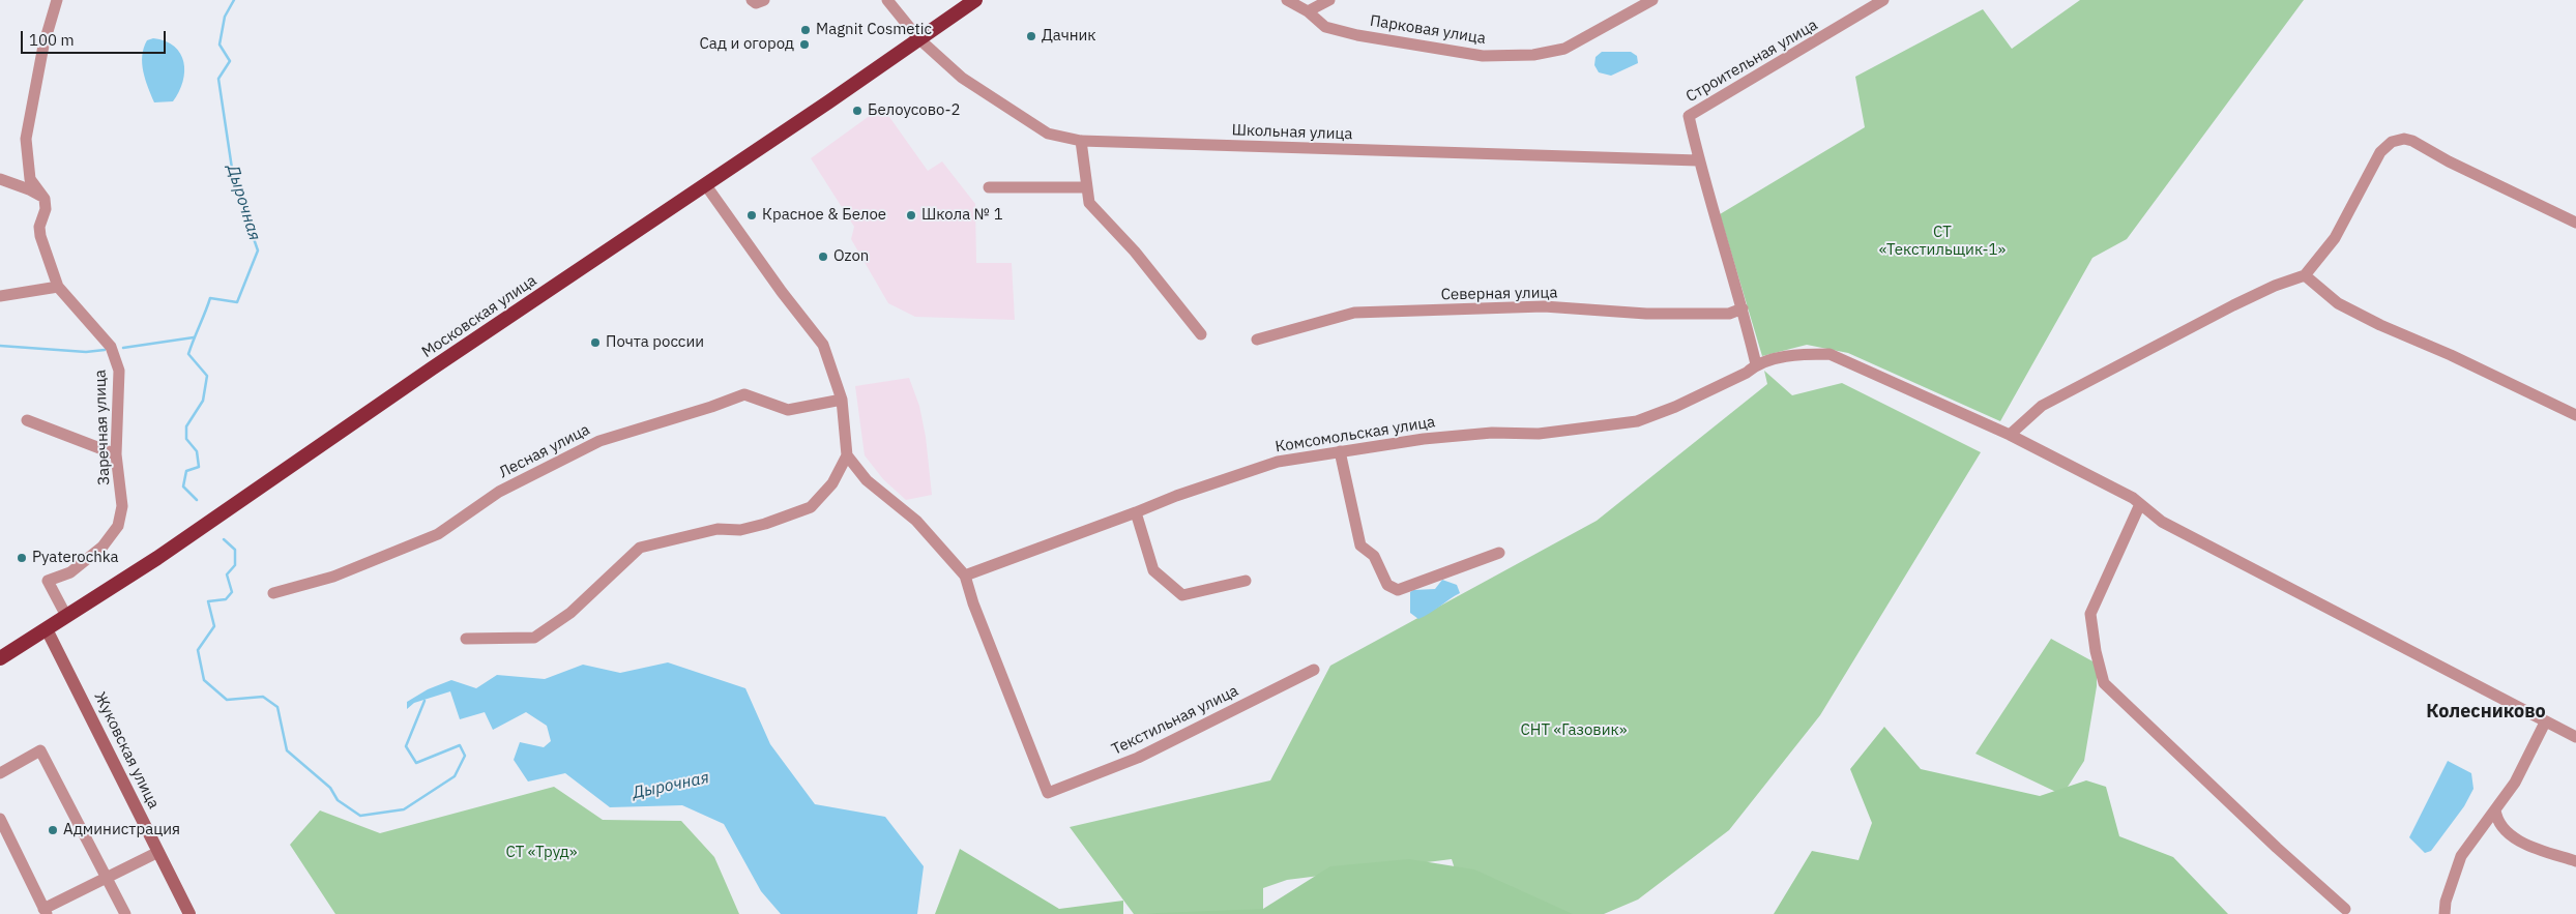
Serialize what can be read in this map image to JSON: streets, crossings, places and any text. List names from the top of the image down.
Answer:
{
  "streets": {
    "highway": ["Московская улица"],
    "main road": ["Жуковская улица"],
    "street": [
      "Парковая улица",
      "Строительная улица",
      "Школьная улица",
      "Северная улица",
      "Заречная улица",
      "Комсомольская улица",
      "Лесная улица",
      "Текстильная улица"
    ]
  },
  "crossings": [
    ["Строительная улица", "Школьная улица"],
    ["Школьная улица", "Московская улица"],
    ["Московская улица", "Заречная улица"],
    ["Московская улица", "Жуковская улица"],
    ["Комсомольская улица", "Текстильная улица"]
  ],
  "districts": ["Колесниково"],
  "water": ["Дырочная"],
  "parks": ["СТ «Текстильщик-1»", "СНТ «Газовик»", "СТ «Труд»"],
  "places": [
    "Magnit Cosmetic",
    "Дачник",
    "Сад и огород",
    "Белоусово-2",
    "Красное & Белое",
    "Школа № 1",
    "Ozon",
    "Почта россии",
    "Pyaterochka",
    "Администрация"
  ],
  "scale_bar": "100 m"
}
